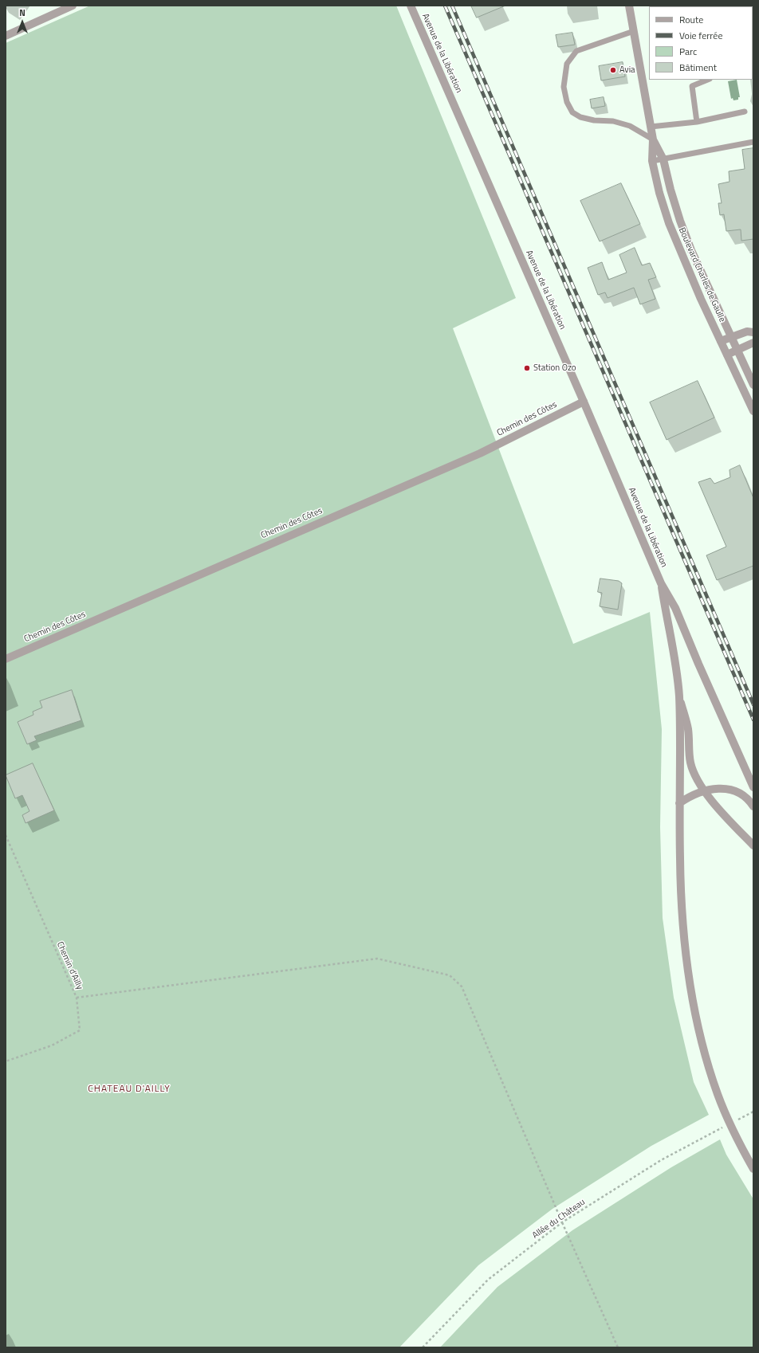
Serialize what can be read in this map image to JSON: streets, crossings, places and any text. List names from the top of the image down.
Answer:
{
  "streets": {
    "street": ["Avenue de la Libération", "Boulevard Charles de Gaulle", "Chemin des Côtes"],
    "path": ["Chemin d'Ailly", "Allée du Château"]
  },
  "crossings": [
    ["Avenue de la Libération", "Chemin des Côtes"]
  ],
  "districts": ["CHATEAU D'AILLY"],
  "places": ["Avia", "Station Ozo"],
  "legend": [
    "Route",
    "Voie ferrée",
    "Parc",
    "Bâtiment"
  ],
  "north": "top"
}
